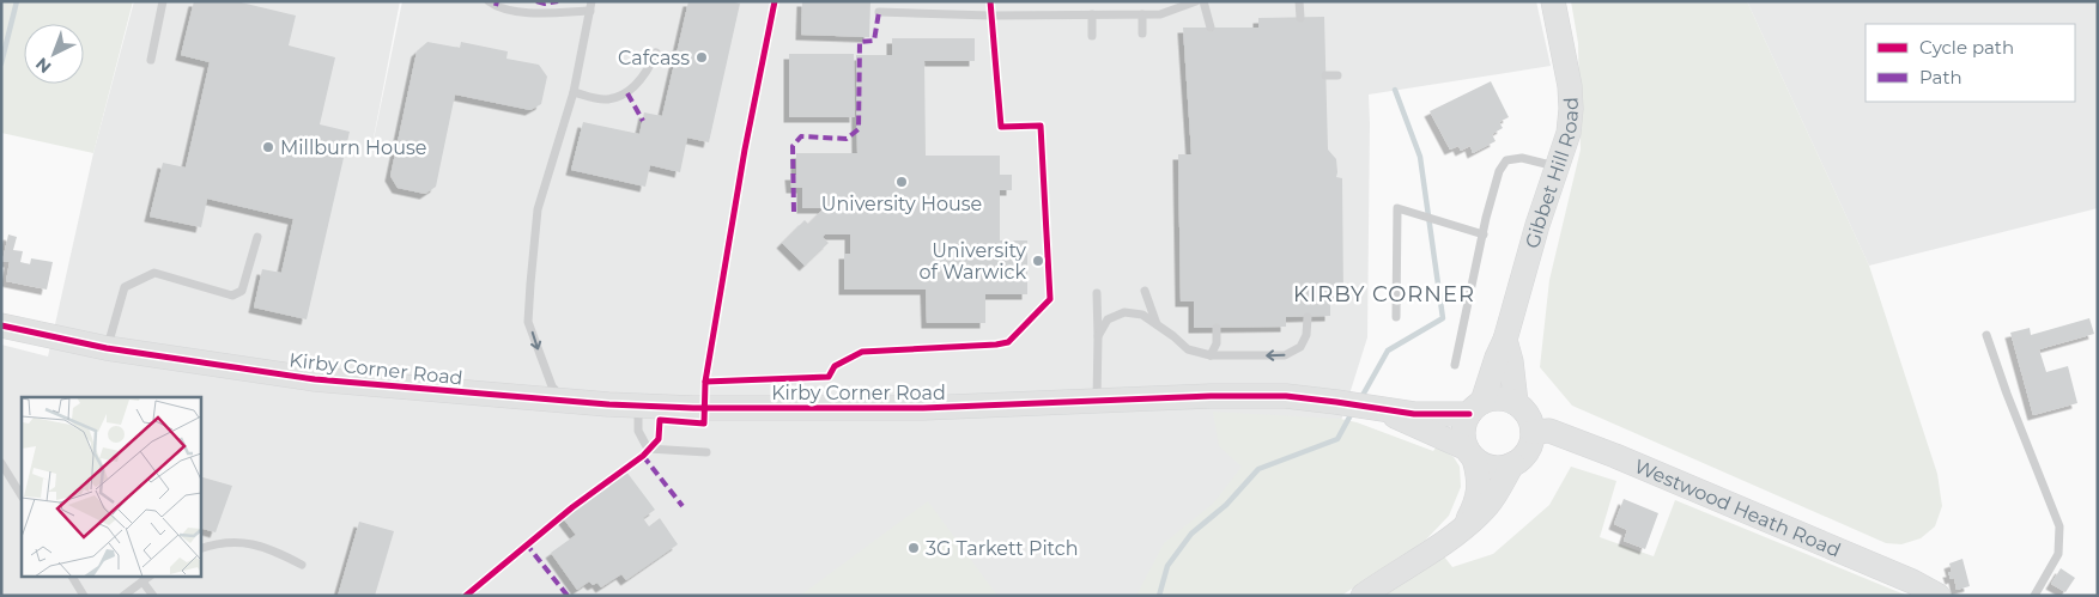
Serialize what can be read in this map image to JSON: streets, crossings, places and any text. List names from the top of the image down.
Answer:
{
  "streets": {
    "street": ["Gibbet Hill Road", "Kirby Corner Road", "Westwood Heath Road"]
  },
  "crossings": [
    ["Gibbet Hill Road", "Kirby Corner Road"],
    ["Gibbet Hill Road", "Westwood Heath Road"],
    ["Kirby Corner Road", "Westwood Heath Road"]
  ],
  "districts": ["KIRBY CORNER"],
  "places": [
    "Cafcass",
    "Millburn House",
    "University House",
    "University of Warwick",
    "3G Tarkett Pitch"
  ],
  "legend": ["Cycle path", "Path"],
  "north": "bottom left"
}
